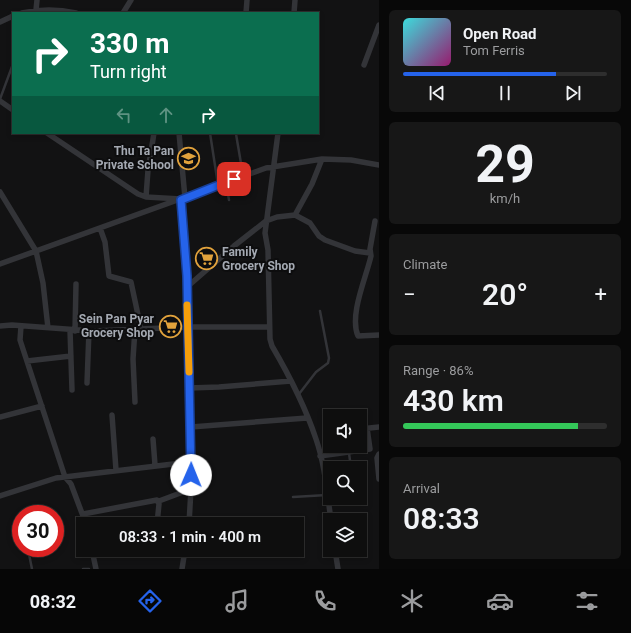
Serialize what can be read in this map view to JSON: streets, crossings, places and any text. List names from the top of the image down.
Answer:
{
  "places": {
    "school or university": ["Thu Ta Pan Private School"],
    "supermarket": ["Family Grocery Shop", "Sein Pan Pyar Grocery Shop"]
  },
  "page": {
    "turn": ["330 m", "Turn right"],
    "song": ["Open Road", "Tom Ferris"],
    "tile": [
      ["29", "km/h"],
      "Climate",
      ["Range · 86%", "430 km"],
      ["Arrival", "08:33"]
    ],
    "heat": ["−", "20°", "+"],
    "limit": "30",
    "trip": "08:33 · 1 min · 400 m",
    "tabs": "08:32"
  }
}
